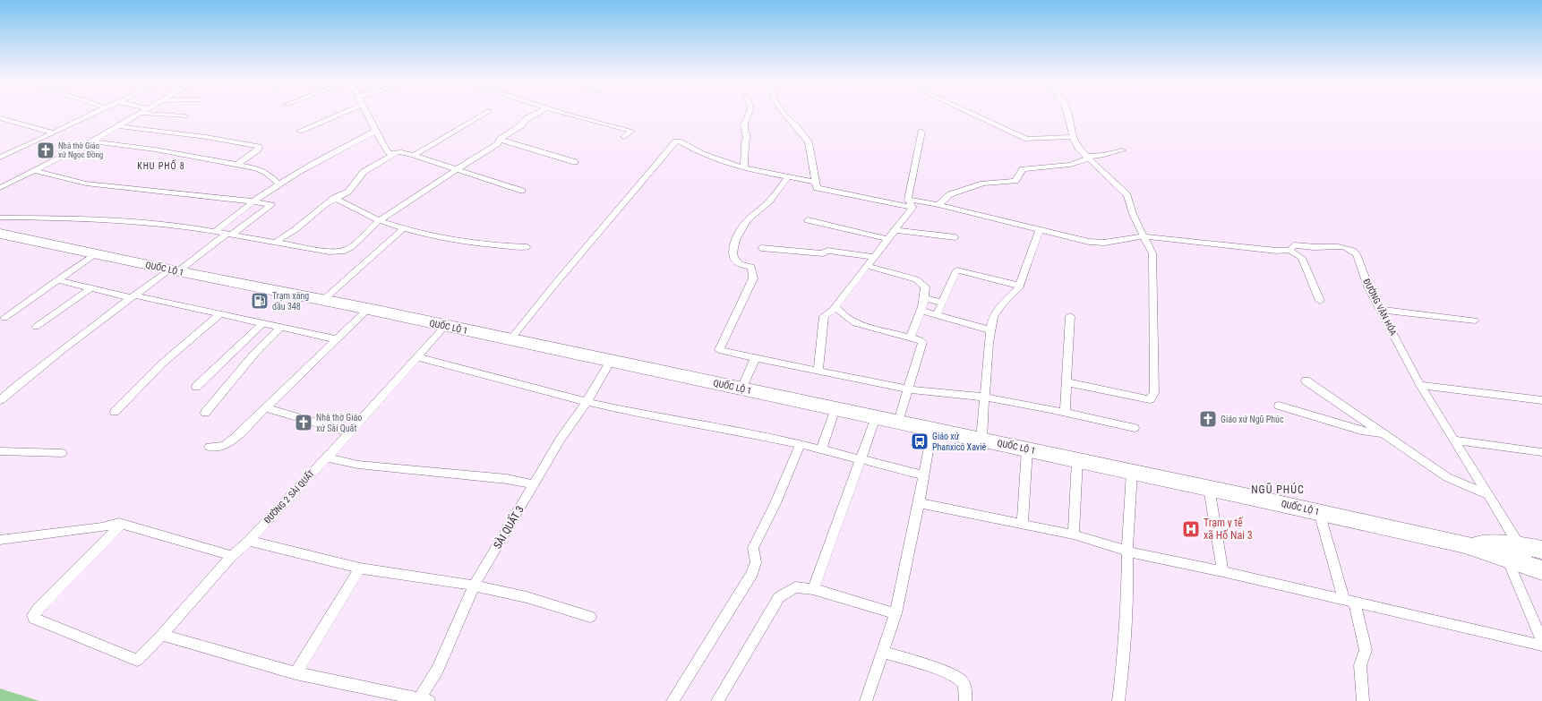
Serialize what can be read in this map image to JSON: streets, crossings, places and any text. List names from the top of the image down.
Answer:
{
  "streets": {
    "highway": ["QUỐC LỘ 1"],
    "street": ["ĐƯỜNG VĂN HÓA", "ĐƯỜNG 2 SÀI QUẤT", "SÀI QUẤT 3"]
  },
  "crossings": [
    ["QUỐC LỘ 1", "ĐƯỜNG VĂN HÓA"],
    ["QUỐC LỘ 1", "ĐƯỜNG 2 SÀI QUẤT"],
    ["QUỐC LỘ 1", "SÀI QUẤT 3"]
  ],
  "districts": ["KHU PHỐ 8", "NGŨ PHÚC"],
  "places": {
    "church": ["Nhà thờ Giáo xứ Ngọc Đồng", "Giáo xứ Ngũ Phúc", "Nhà thờ Giáo xứ Sài Quất"],
    "fuel station": ["Trạm xăng dầu 348"],
    "bus stop": ["Giáo xứ Phanxicô Xaviê"],
    "hospital": ["Trạm y tế xã Hố Nai 3"]
  }
}
